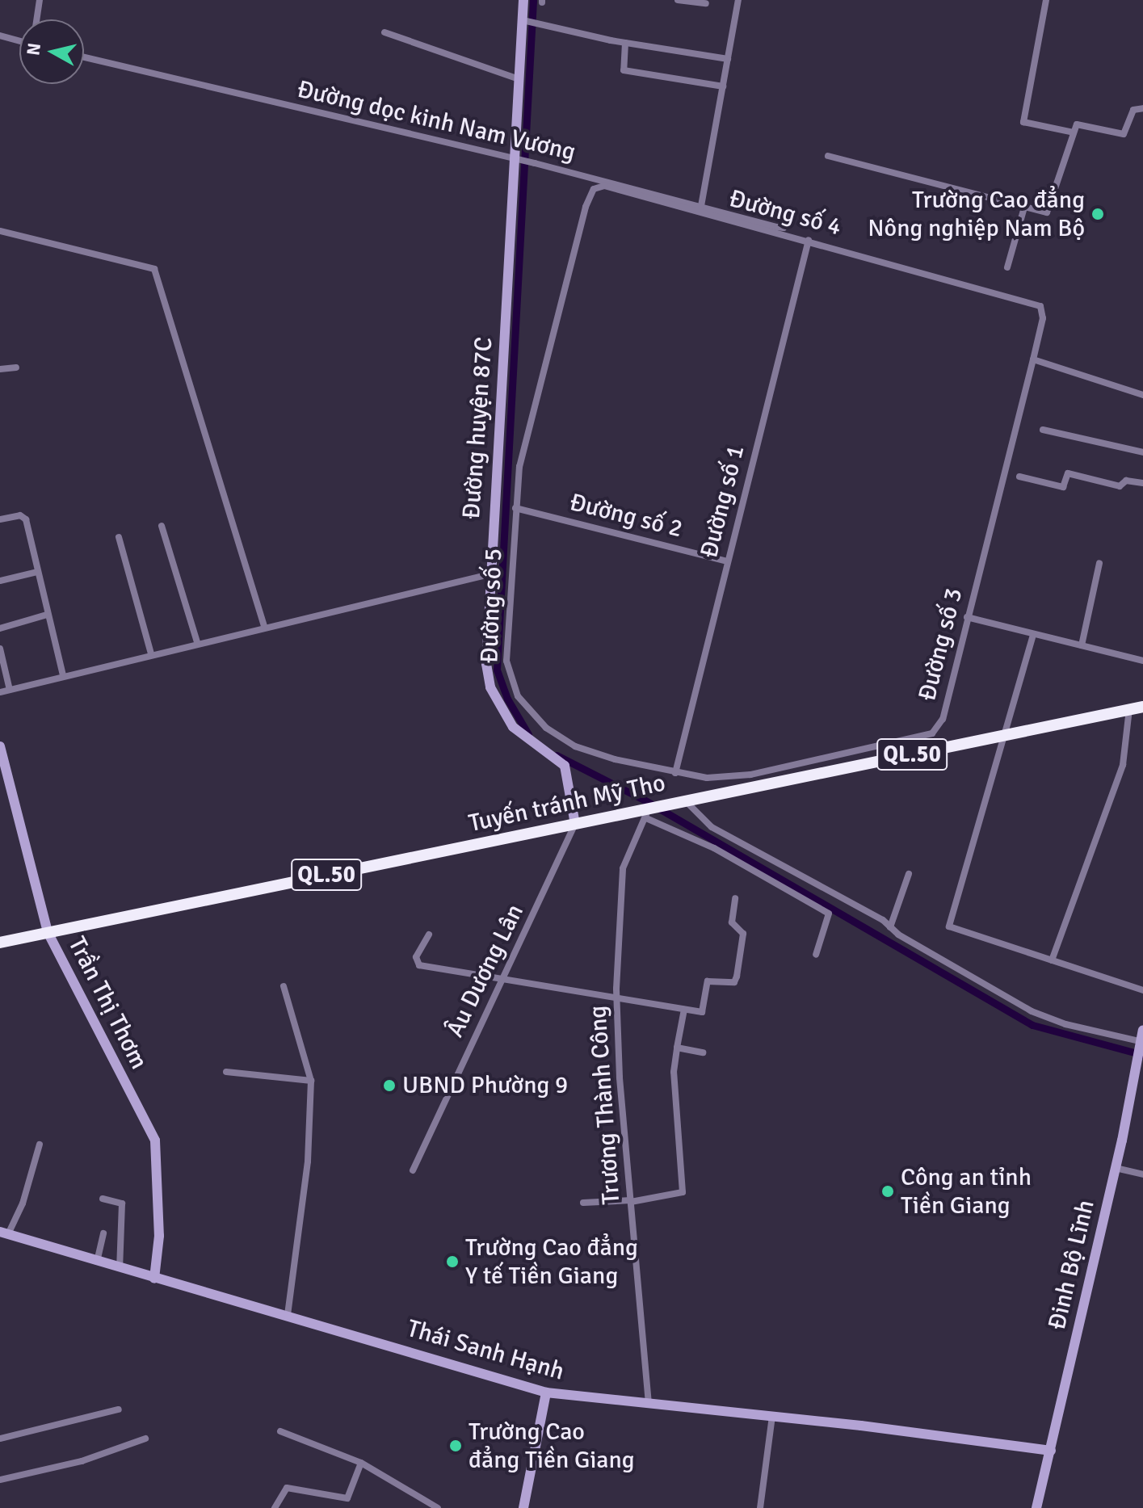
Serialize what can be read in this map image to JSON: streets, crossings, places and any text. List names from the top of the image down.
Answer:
{
  "streets": {
    "highway": ["QL.50", "Tuyến tránh Mỹ Tho"],
    "street": [
      "Đường dọc kinh Nam Vương",
      "Đường số 4",
      "Đường huyện 87C",
      "Đường số 1",
      "Đường số 2",
      "Đường số 5",
      "Đường số 3",
      "Âu Dương Lân",
      "Trần Thị Thơm",
      "Trương Thành Công",
      "Đinh Bộ Lĩnh",
      "Thái Sanh Hạnh"
    ]
  },
  "crossings": [
    ["Đường dọc kinh Nam Vương", "Đường huyện 87C"],
    ["Đường số 4", "Đường số 1"],
    ["Đường số 4", "Đường số 5"],
    ["Đường số 4", "Đường số 3"],
    ["Đường huyện 87C", "Tuyến tránh Mỹ Tho"],
    ["Đường huyện 87C", "Âu Dương Lân"],
    ["Đường số 1", "Đường số 2"],
    ["Đường số 1", "Đường số 5"],
    ["Đường số 1", "Đường số 3"],
    ["Đường số 2", "Đường số 5"],
    ["Đường số 5", "Đường số 3"],
    ["Đường số 3", "Tuyến tránh Mỹ Tho"],
    ["Tuyến tránh Mỹ Tho", "Âu Dương Lân"],
    ["Tuyến tránh Mỹ Tho", "Trần Thị Thơm"],
    ["Tuyến tránh Mỹ Tho", "Trương Thành Công"],
    ["Trần Thị Thơm", "Thái Sanh Hạnh"],
    ["Trương Thành Công", "Thái Sanh Hạnh"],
    ["Đinh Bộ Lĩnh", "Thái Sanh Hạnh"]
  ],
  "places": [
    "Trường Cao đẳng Nông nghiệp Nam Bộ",
    "UBND Phường 9",
    "Công an tỉnh Tiền Giang",
    "Trường Cao đẳng Y tế Tiền Giang",
    "Trường Cao đẳng Tiền Giang"
  ],
  "north": "left"
}
